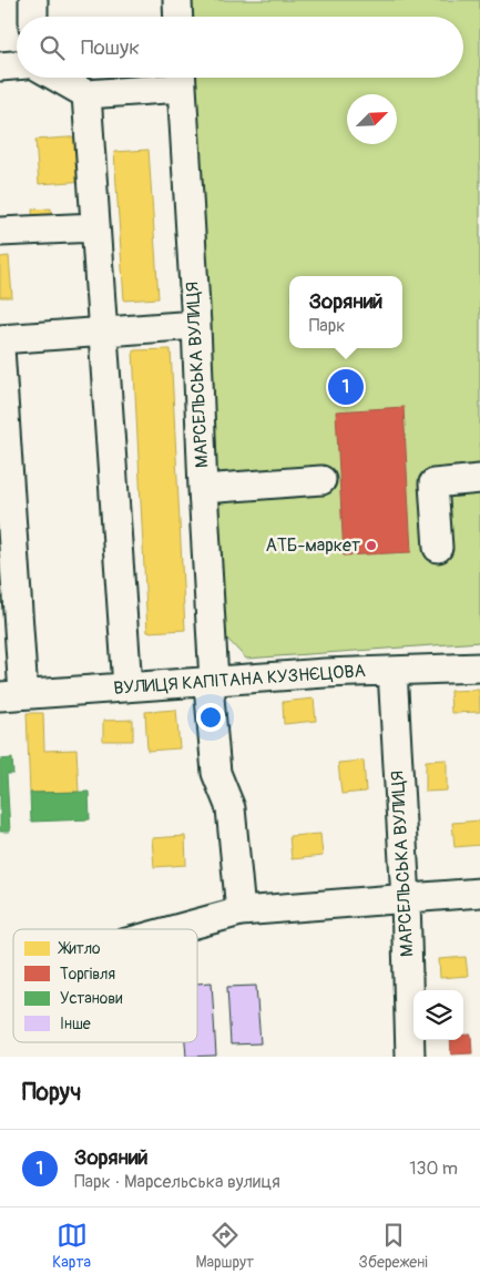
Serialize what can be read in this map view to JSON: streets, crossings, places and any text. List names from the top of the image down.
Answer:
{
  "streets": {
    "street": ["МАРСЕЛЬСЬКА ВУЛИЦЯ", "ВУЛИЦЯ КАПІТАНА КУЗНЄЦОВА"]
  },
  "crossings": [
    ["МАРСЕЛЬСЬКА ВУЛИЦЯ", "ВУЛИЦЯ КАПІТАНА КУЗНЄЦОВА"]
  ],
  "places": ["АТБ-маркет"],
  "legend": [
    "Житло",
    "Торгівля",
    "Установи",
    "Інше"
  ],
  "north": "top right",
  "page": {
    "search": "Пошук",
    "popup": ["Зоряний", "Парк"],
    "pins": "1",
    "heading": "Поруч",
    "list": [
      {
        "mark": "1",
        "name": "Зоряний",
        "note": "Парк · Марсельська вулиця",
        "value": "130 m"
      }
    ],
    "nav": ["Карта", "Маршрут", "Збережені"]
  }
}
